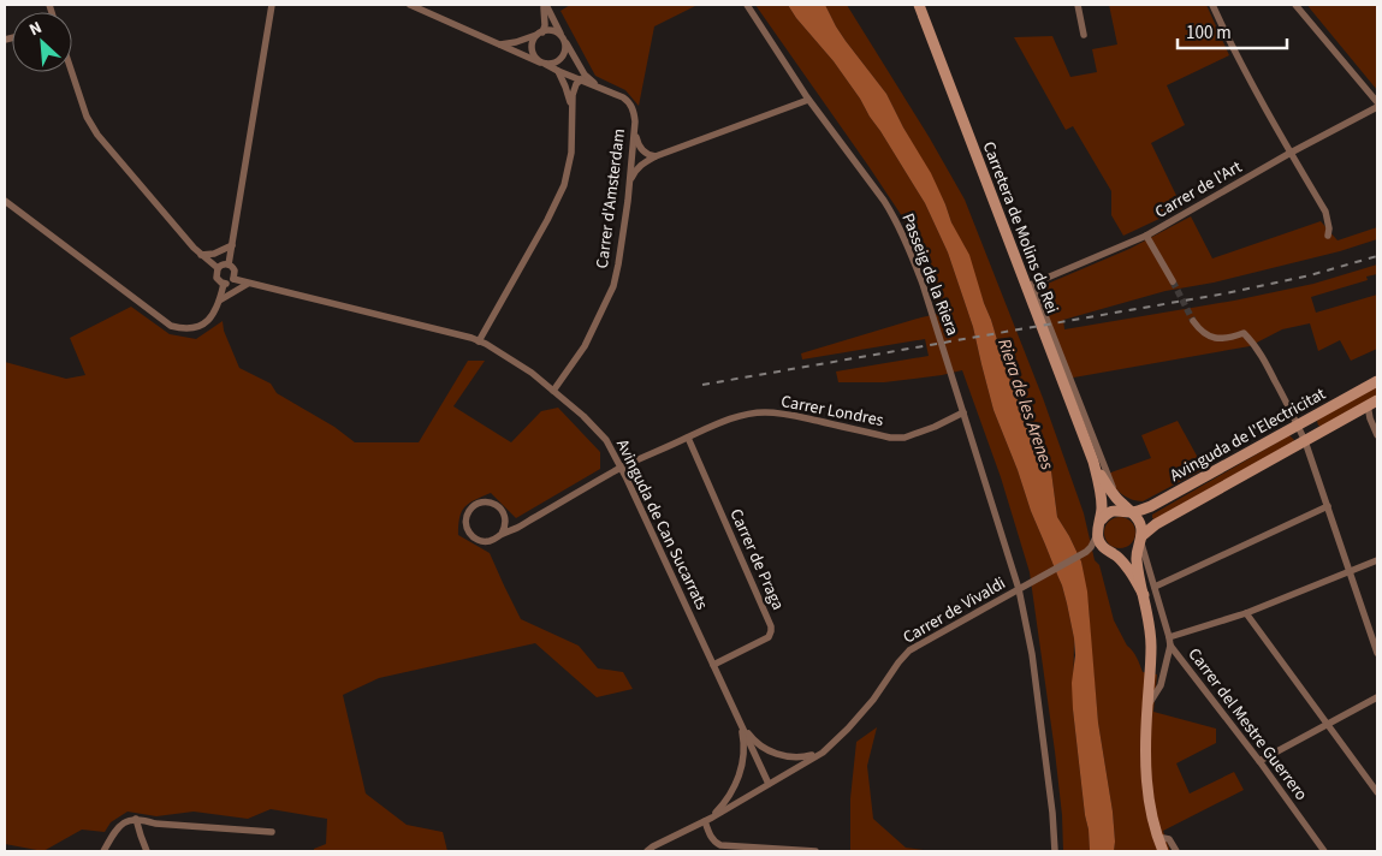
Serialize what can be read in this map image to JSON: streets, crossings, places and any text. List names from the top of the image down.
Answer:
{
  "streets": {
    "main road": ["Carretera de Molins de Rei", "Avinguda de l'Electricitat"],
    "street": [
      "Carrer de l'Art",
      "Carrer d'Amsterdam",
      "Passeig de la Riera",
      "Carrer Londres",
      "Avinguda de Can Sucarrats",
      "Carrer de Praga",
      "Carrer de Vivaldi",
      "Carrer del Mestre Guerrero"
    ]
  },
  "crossings": [
    ["Carrer de l'Art", "Carretera de Molins de Rei"],
    ["Carrer d'Amsterdam", "Avinguda de Can Sucarrats"],
    ["Carretera de Molins de Rei", "Avinguda de l'Electricitat"],
    ["Carretera de Molins de Rei", "Carrer de Vivaldi"],
    ["Carretera de Molins de Rei", "Carrer del Mestre Guerrero"],
    ["Passeig de la Riera", "Carrer Londres"],
    ["Passeig de la Riera", "Carrer de Vivaldi"],
    ["Carrer Londres", "Avinguda de Can Sucarrats"],
    ["Carrer Londres", "Carrer de Praga"],
    ["Avinguda de l'Electricitat", "Carrer de Vivaldi"],
    ["Avinguda de l'Electricitat", "Carrer del Mestre Guerrero"],
    ["Avinguda de Can Sucarrats", "Carrer de Praga"],
    ["Avinguda de Can Sucarrats", "Carrer de Vivaldi"],
    ["Carrer de Vivaldi", "Carrer del Mestre Guerrero"]
  ],
  "water": ["Riera de les Arenes"],
  "scale_bar": "100 m",
  "north": "top left"
}
